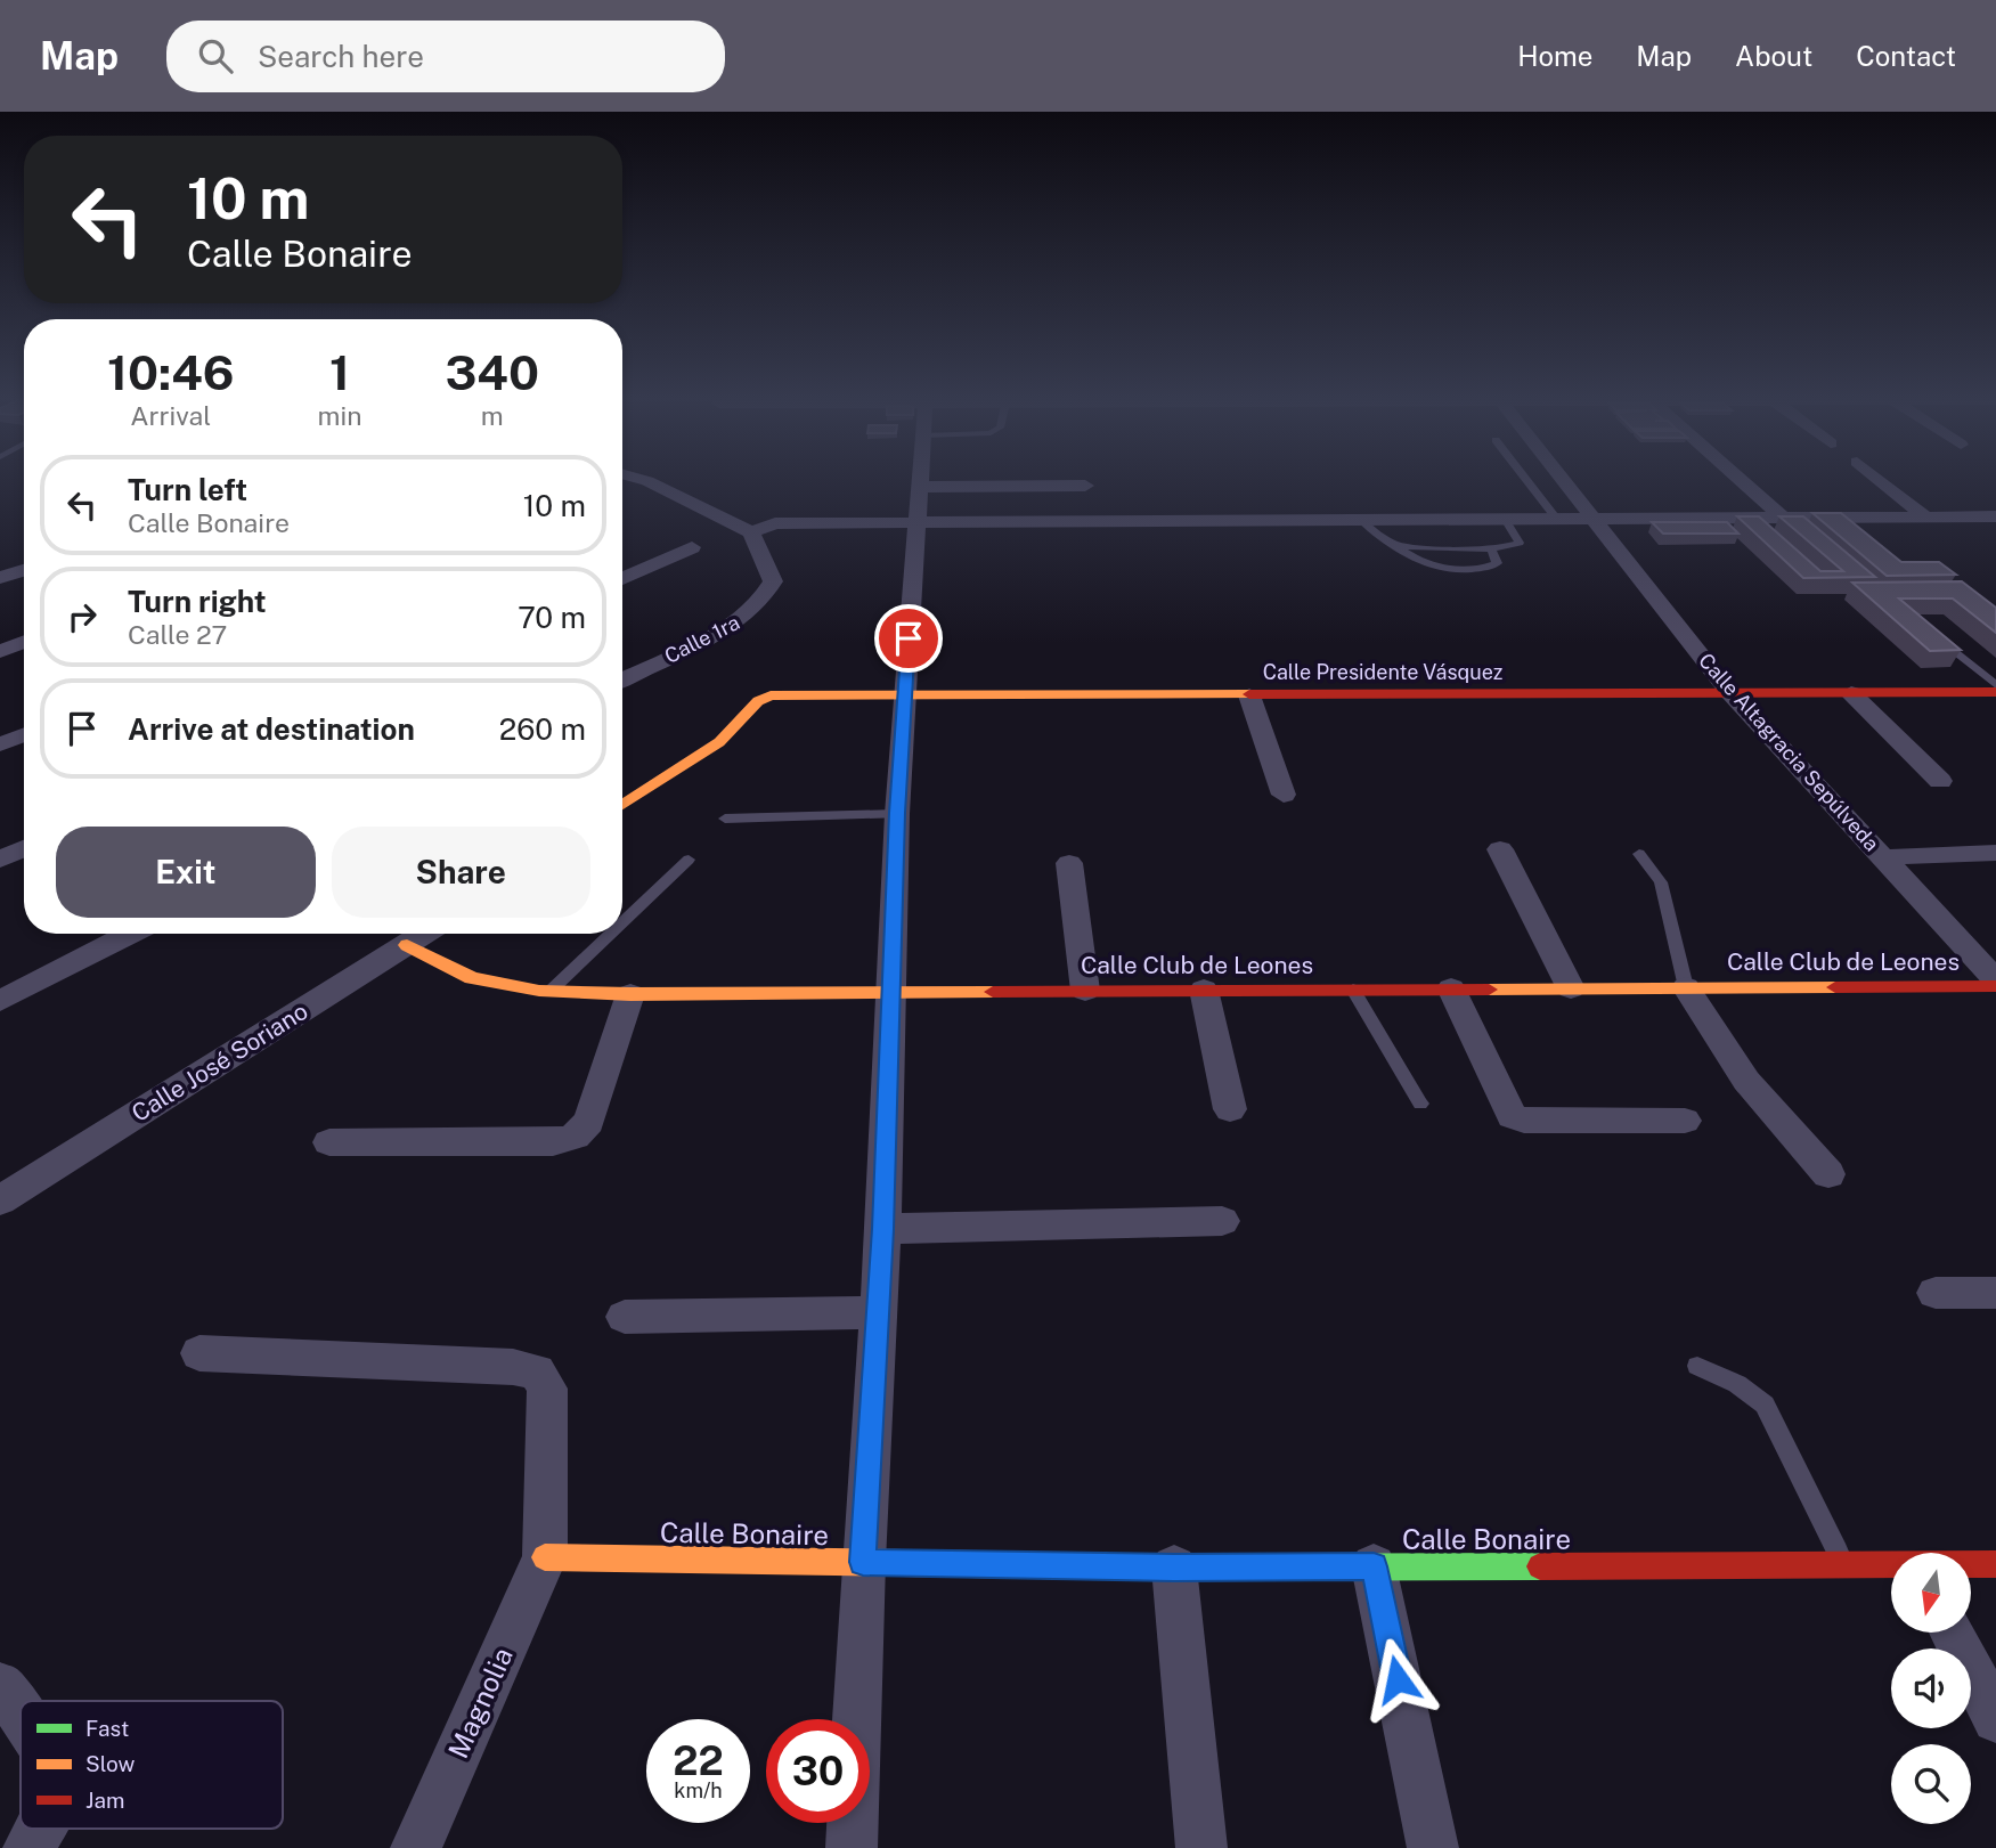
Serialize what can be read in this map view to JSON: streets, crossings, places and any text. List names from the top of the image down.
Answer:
{
  "streets": {
    "street": [
      "Calle 1ra",
      "Calle Presidente Vásquez",
      "Calle Altagracia Sepúlveda",
      "Calle Club de Leones",
      "Calle José Soriano",
      "Calle Bonaire",
      "Magnolia"
    ]
  },
  "crossings": [
    ["Calle Presidente Vásquez", "Calle Altagracia Sepúlveda"],
    ["Calle Altagracia Sepúlveda", "Calle Club de Leones"],
    ["Calle Club de Leones", "Calle José Soriano"],
    ["Calle Bonaire", "Magnolia"]
  ],
  "legend": ["Fast", "Slow", "Jam"],
  "north": "bottom",
  "page": {
    "header": "Map",
    "search": "Search here",
    "nav": [
      "Home",
      "Map",
      "About",
      "Contact"
    ],
    "turn": ["10 m", "Calle Bonaire"],
    "eta": [
      "10:46",
      "Arrival",
      "1",
      "min",
      "340",
      "m"
    ],
    "list": [
      {
        "name": "Turn left",
        "note": "Calle Bonaire",
        "value": "10 m"
      },
      {
        "name": "Turn right",
        "note": "Calle 27",
        "value": "70 m"
      },
      {
        "name": "Arrive at destination",
        "value": "260 m"
      }
    ],
    "buttons": ["Exit", "Share"],
    "speed": "22 km/h",
    "limit": "30"
  }
}
